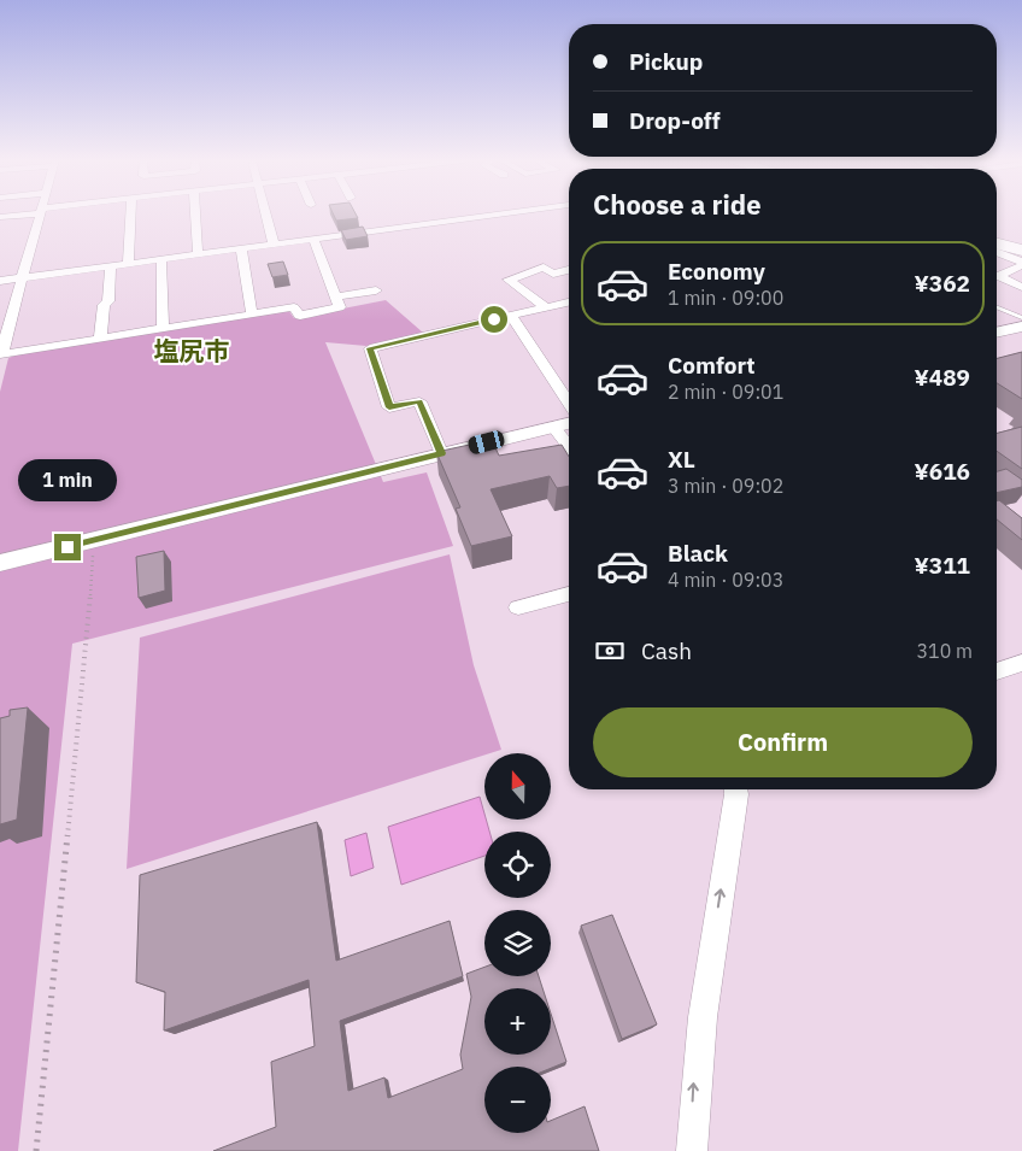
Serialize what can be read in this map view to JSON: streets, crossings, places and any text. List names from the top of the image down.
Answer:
{
  "districts": ["塩尻市"],
  "north": "top",
  "page": {
    "banner": ["Pickup", "Drop-off"],
    "heading": "Choose a ride",
    "list": [
      {
        "name": "Economy",
        "note": "1 min · 09:00",
        "value": "¥362"
      },
      {
        "name": "Comfort",
        "note": "2 min · 09:01",
        "value": "¥489"
      },
      {
        "name": "XL",
        "note": "3 min · 09:02",
        "value": "¥616"
      },
      {
        "name": "Black",
        "note": "4 min · 09:03",
        "value": "¥311"
      }
    ],
    "bubble": "1 min",
    "pay": ["Cash", "310 m"],
    "buttons": "Confirm",
    "map_buttons": ["+", "−"]
  }
}
